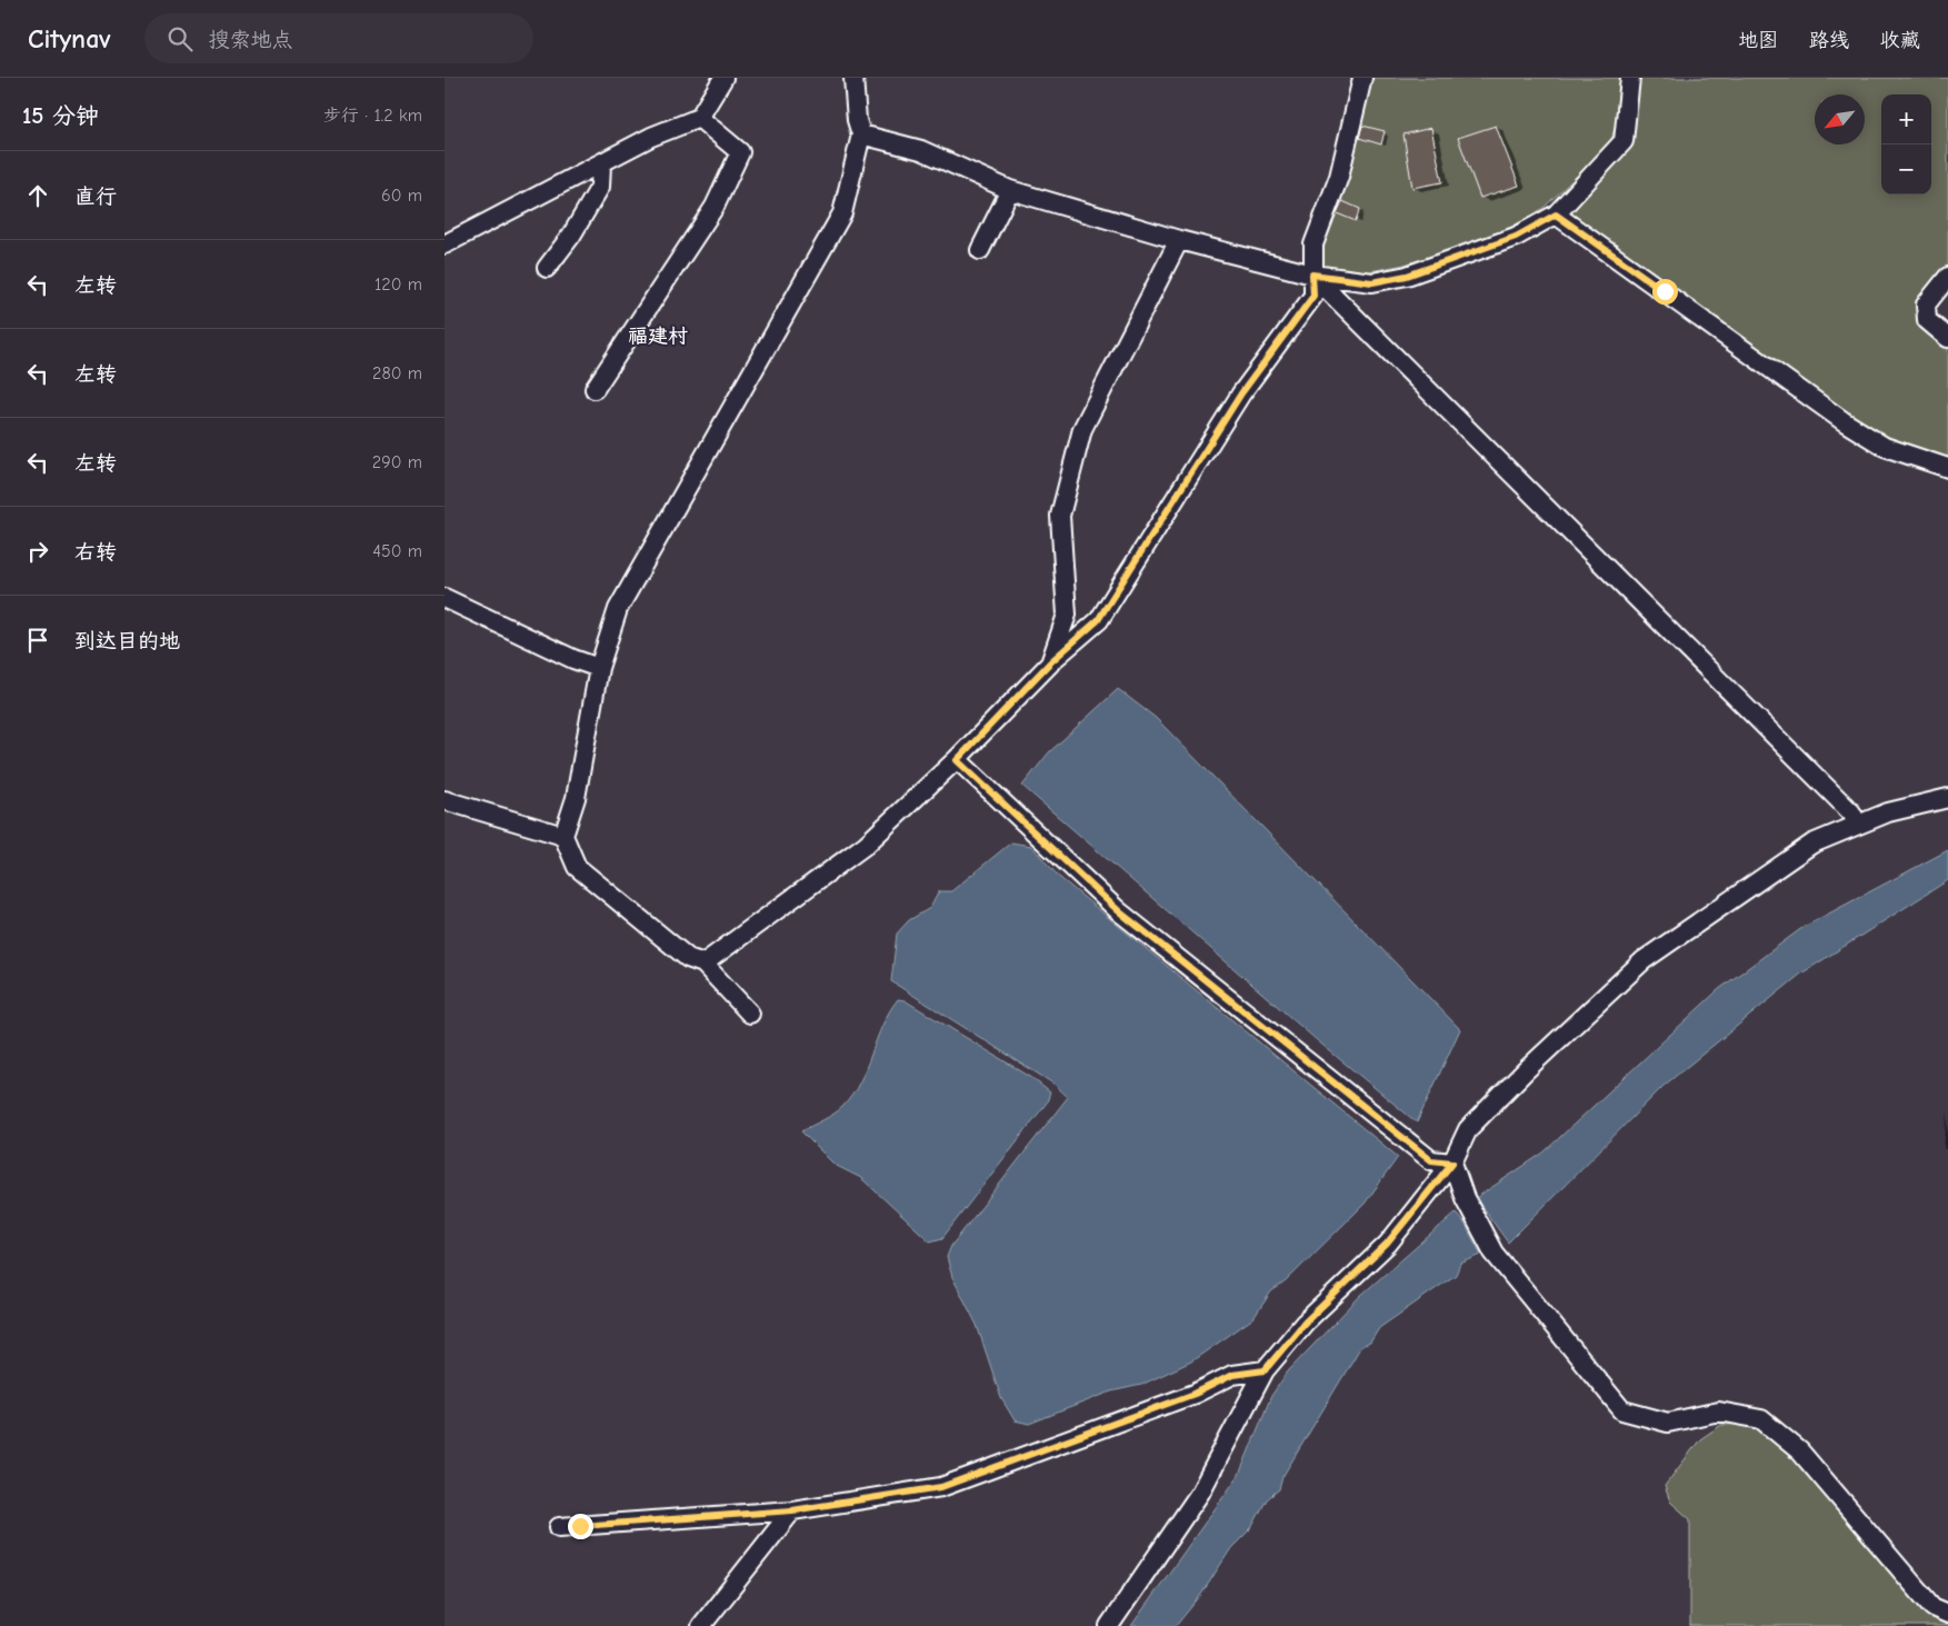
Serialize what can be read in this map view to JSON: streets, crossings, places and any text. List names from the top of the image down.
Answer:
{
  "districts": ["福建村"],
  "north": "bottom left",
  "page": {
    "header": "Citynav",
    "search": "搜索地点",
    "nav": ["地图", "路线", "收藏"],
    "heading": ["15 分钟", "步行 · 1.2 km"],
    "map_buttons": ["+", "−"],
    "list": [
      ["直行", "60 m"],
      ["左转", "120 m"],
      ["左转", "280 m"],
      ["左转", "290 m"],
      ["右转", "450 m"],
      "到达目的地"
    ]
  }
}
